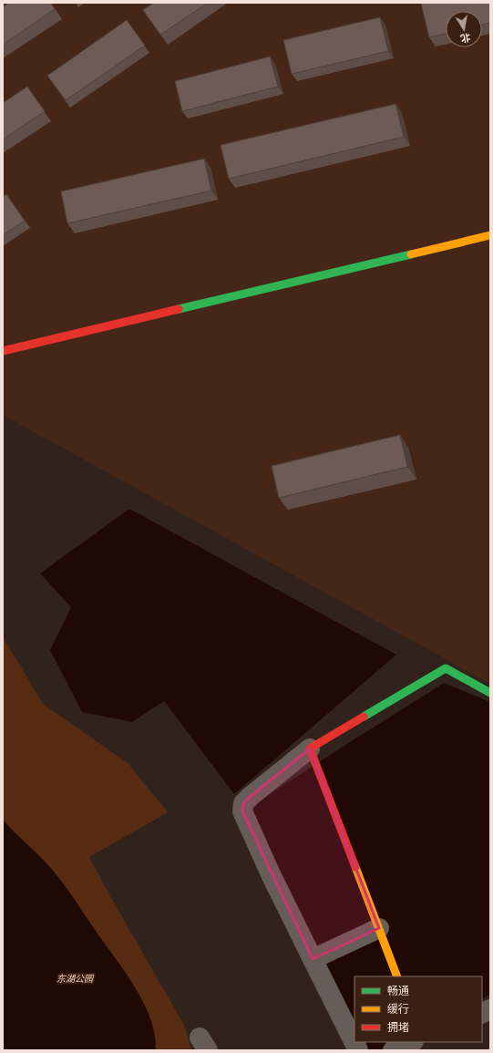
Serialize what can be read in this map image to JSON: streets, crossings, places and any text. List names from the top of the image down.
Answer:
{
  "parks": ["东湖公园"],
  "legend": ["畅通", "缓行", "拥堵"],
  "north": "bottom"
}
